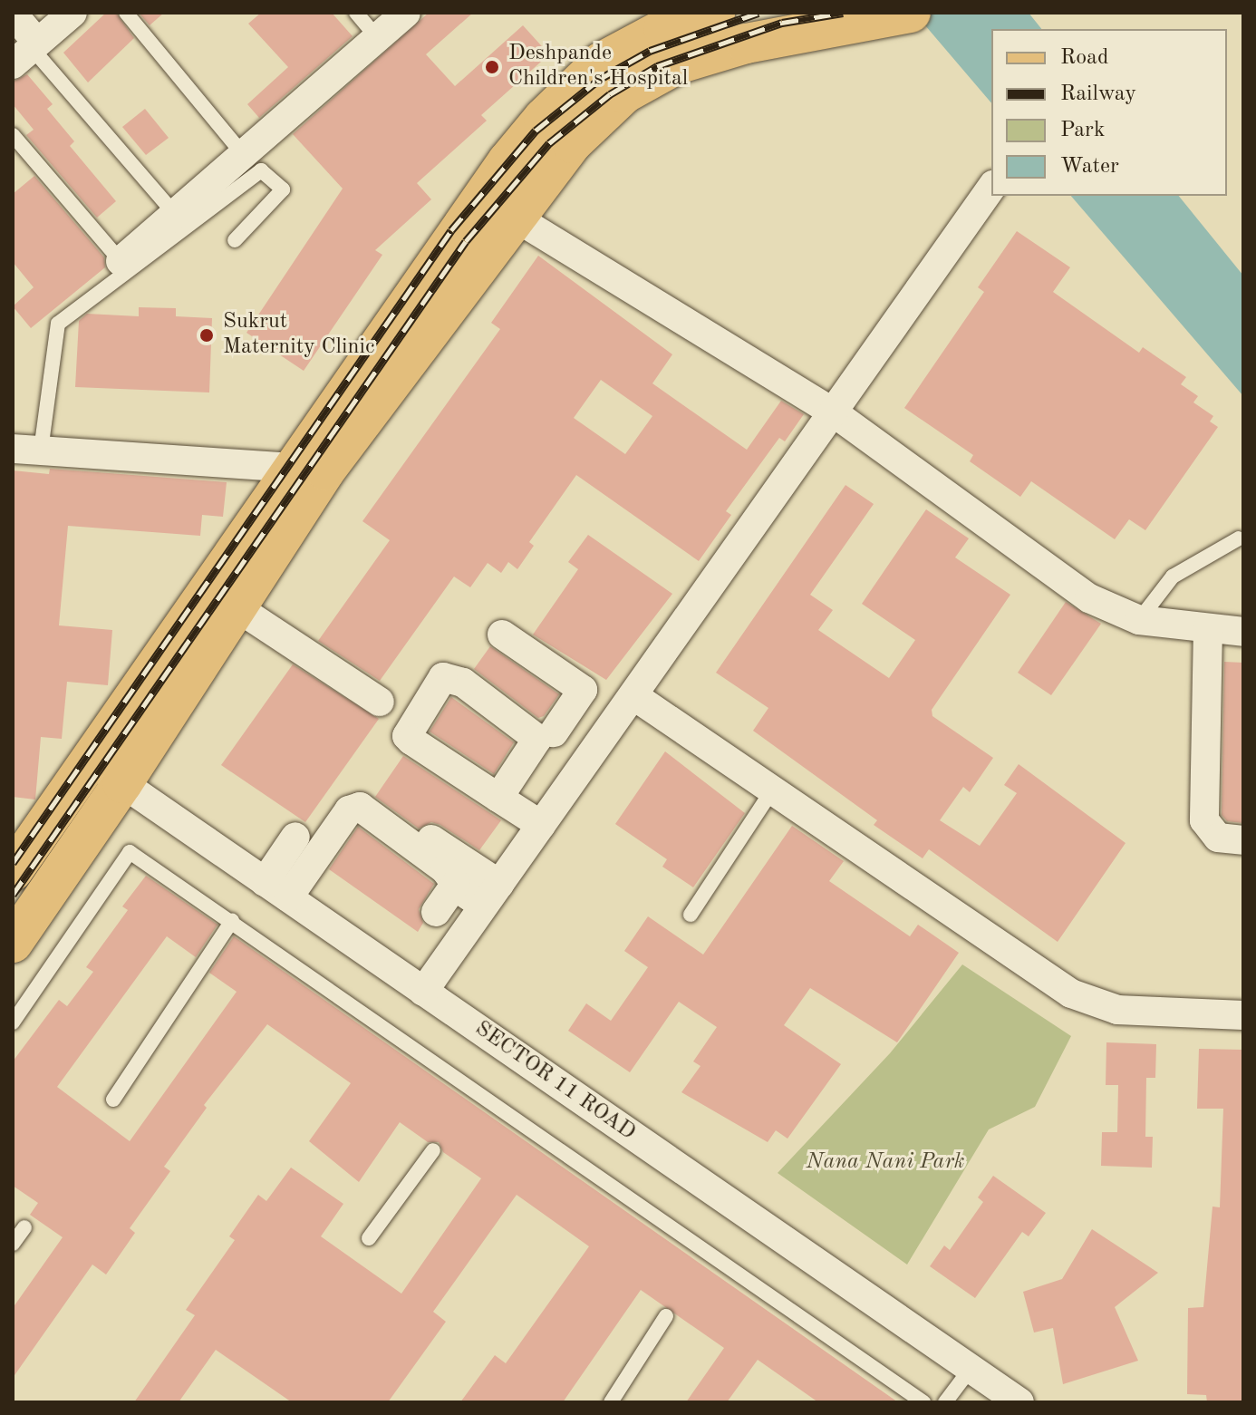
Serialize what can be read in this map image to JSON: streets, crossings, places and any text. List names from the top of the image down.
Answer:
{
  "streets": {
    "street": ["SECTOR 11 ROAD"]
  },
  "parks": ["Nana Nani Park"],
  "places": ["Deshpande Children's Hospital", "Sukrut Maternity Clinic"],
  "legend": [
    "Road",
    "Railway",
    "Park",
    "Water"
  ]
}
